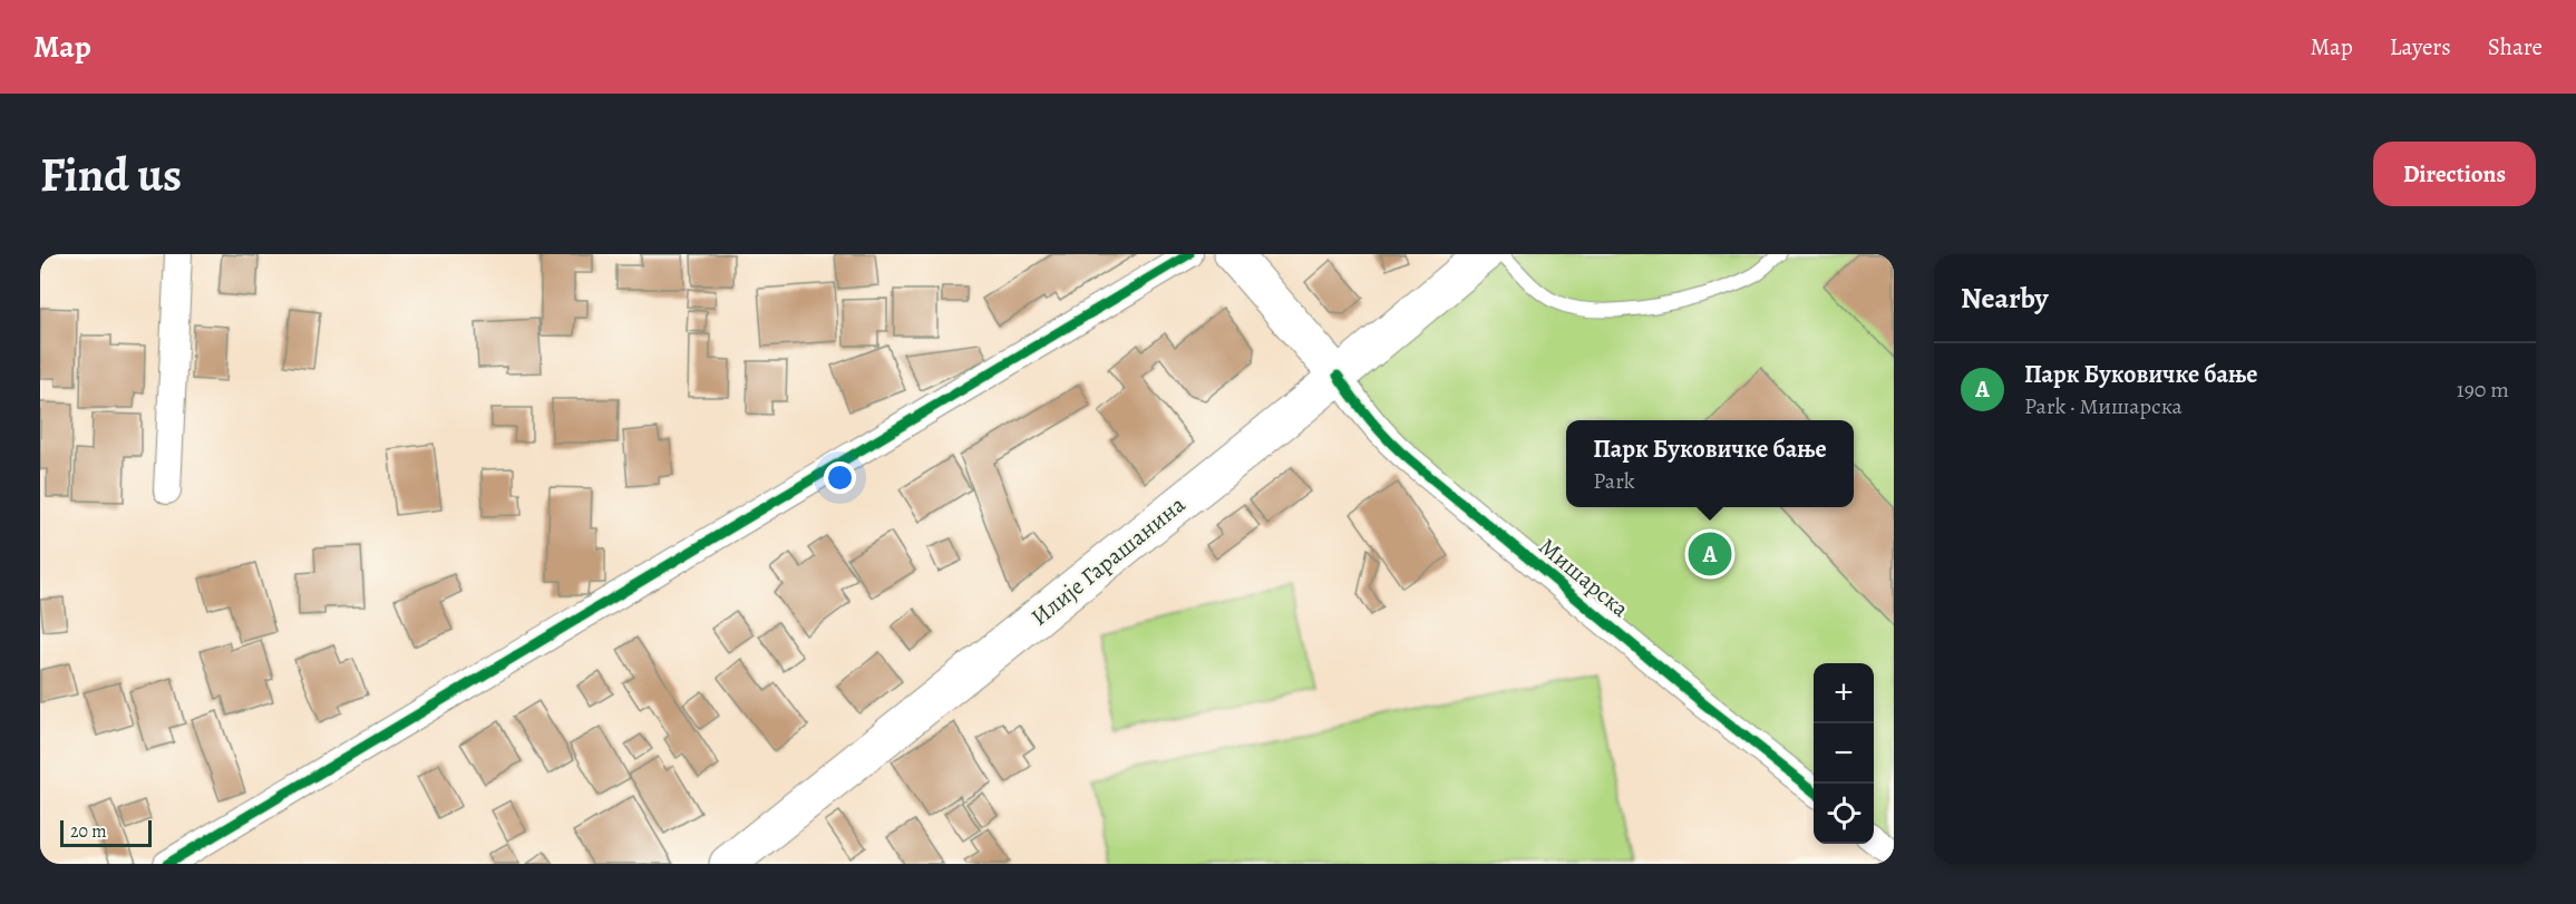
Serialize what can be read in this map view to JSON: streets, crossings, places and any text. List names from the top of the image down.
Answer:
{
  "streets": {
    "main road": ["Илије Гарашанина"],
    "street": ["Мишарска"]
  },
  "crossings": [
    ["Илије Гарашанина", "Мишарска"]
  ],
  "scale_bar": "20 m",
  "page": {
    "header": "Map",
    "nav": ["Map", "Layers", "Share"],
    "buttons": "Directions",
    "title": "Find us",
    "heading": "Nearby",
    "list": [
      {
        "mark": "A",
        "name": "Парк Буковичке бање",
        "note": "Park · Мишарска",
        "value": "190 m"
      }
    ],
    "popup": ["Парк Буковичке бање", "Park"],
    "pins": "A",
    "map_buttons": ["+", "−"],
    "scale": "20 m"
  }
}
